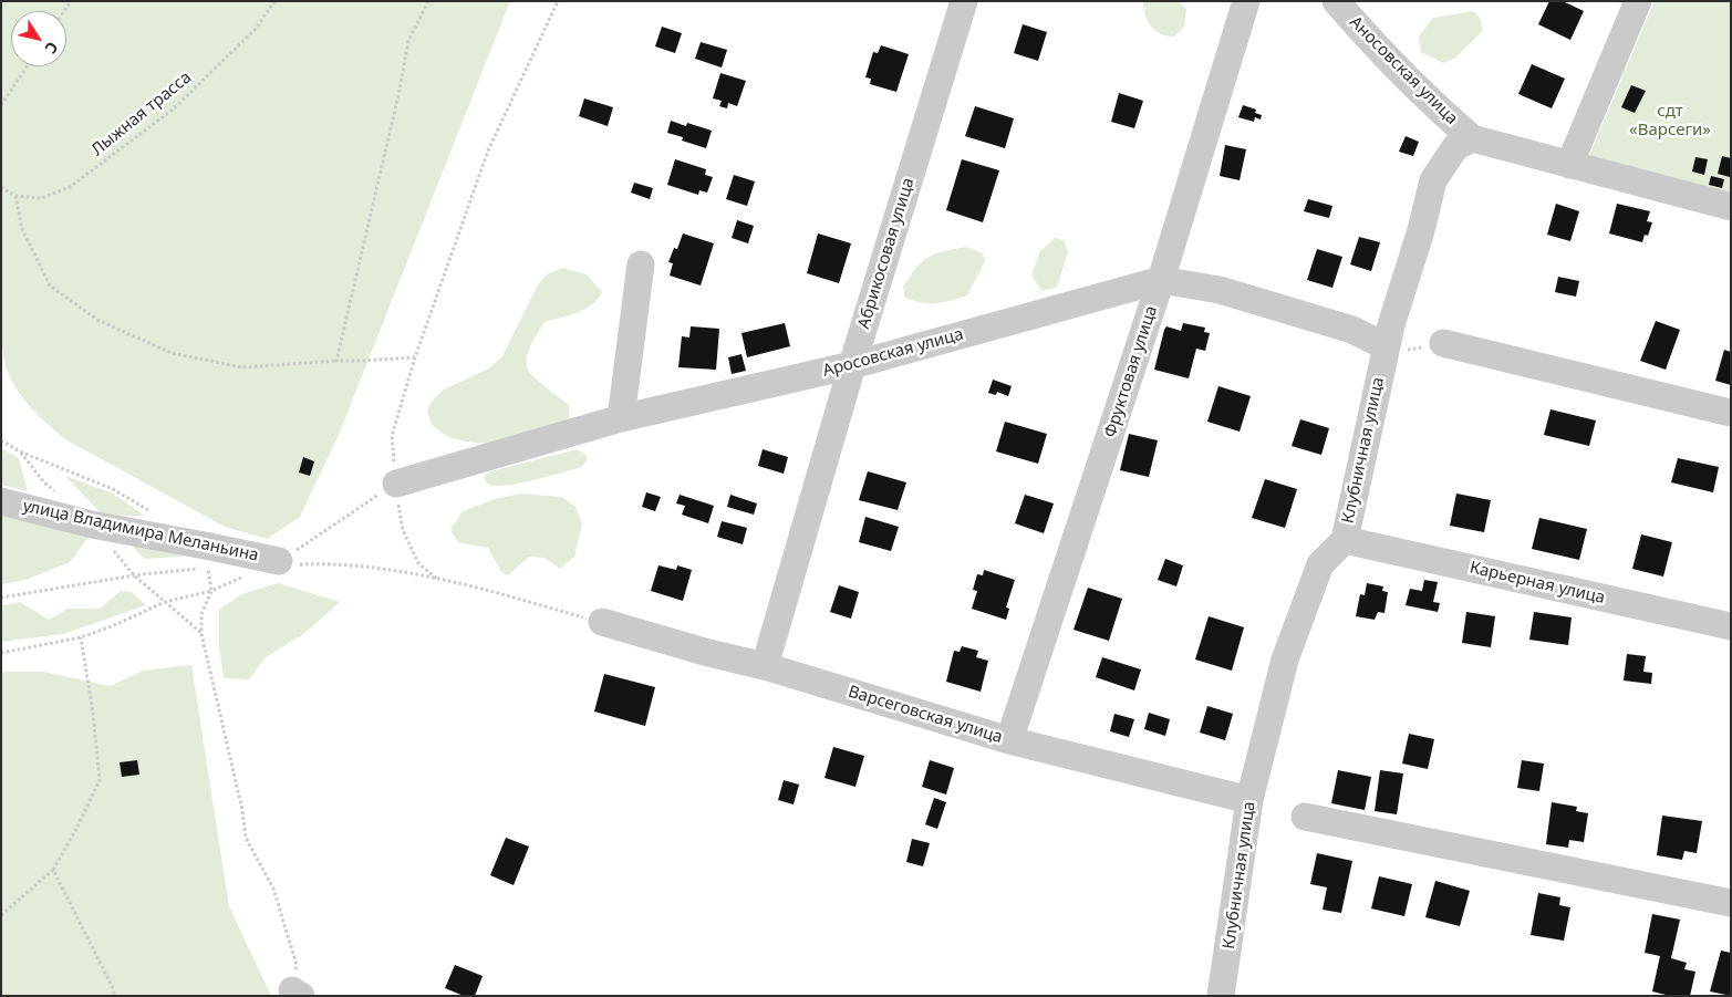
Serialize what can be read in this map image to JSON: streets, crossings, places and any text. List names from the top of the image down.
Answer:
{
  "streets": {
    "street": [
      "Аносовская улица",
      "Абрикосовая улица",
      "Аросовская улица",
      "Фруктовая улица",
      "Клубничная улица",
      "улица Владимира Меланьина",
      "Карьерная улица",
      "Варсеговская улица"
    ],
    "path": ["Лыжная трасса"]
  },
  "crossings": [
    ["Аносовская улица", "Клубничная улица"],
    ["Абрикосовая улица", "Аросовская улица"],
    ["Абрикосовая улица", "Варсеговская улица"],
    ["Аросовская улица", "Фруктовая улица"],
    ["Аросовская улица", "Клубничная улица"],
    ["Фруктовая улица", "Варсеговская улица"],
    ["Клубничная улица", "Карьерная улица"],
    ["Клубничная улица", "Варсеговская улица"]
  ],
  "parks": ["сдт «Варсеги»"],
  "north": "bottom right"
}
